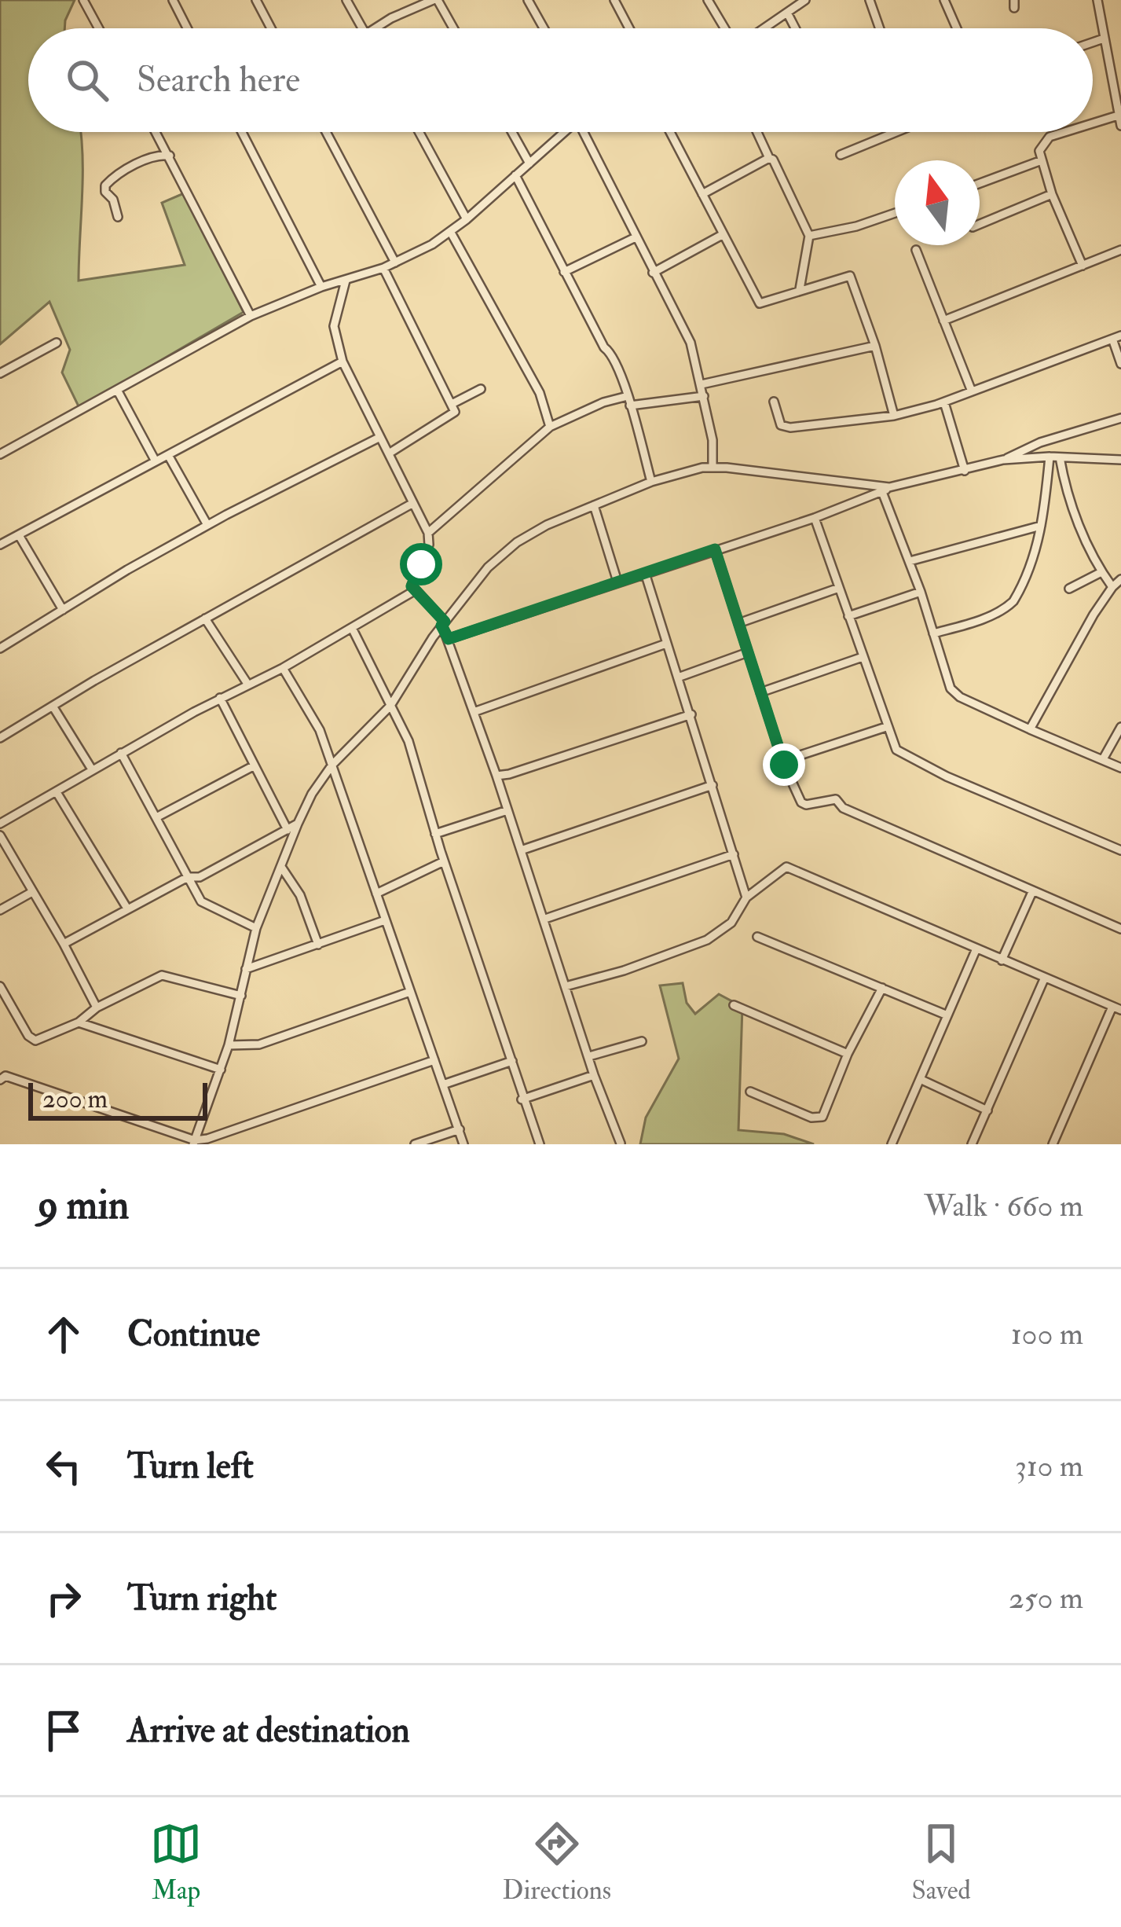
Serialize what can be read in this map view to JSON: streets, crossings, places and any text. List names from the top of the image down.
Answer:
{
  "scale_bar": "200 m",
  "north": "top",
  "page": {
    "search": "Search here",
    "scale": "200 m",
    "heading": ["9 min", "Walk · 660 m"],
    "list": [
      ["Continue", "100 m"],
      ["Turn left", "310 m"],
      ["Turn right", "250 m"],
      "Arrive at destination"
    ],
    "nav": ["Map", "Directions", "Saved"]
  }
}
